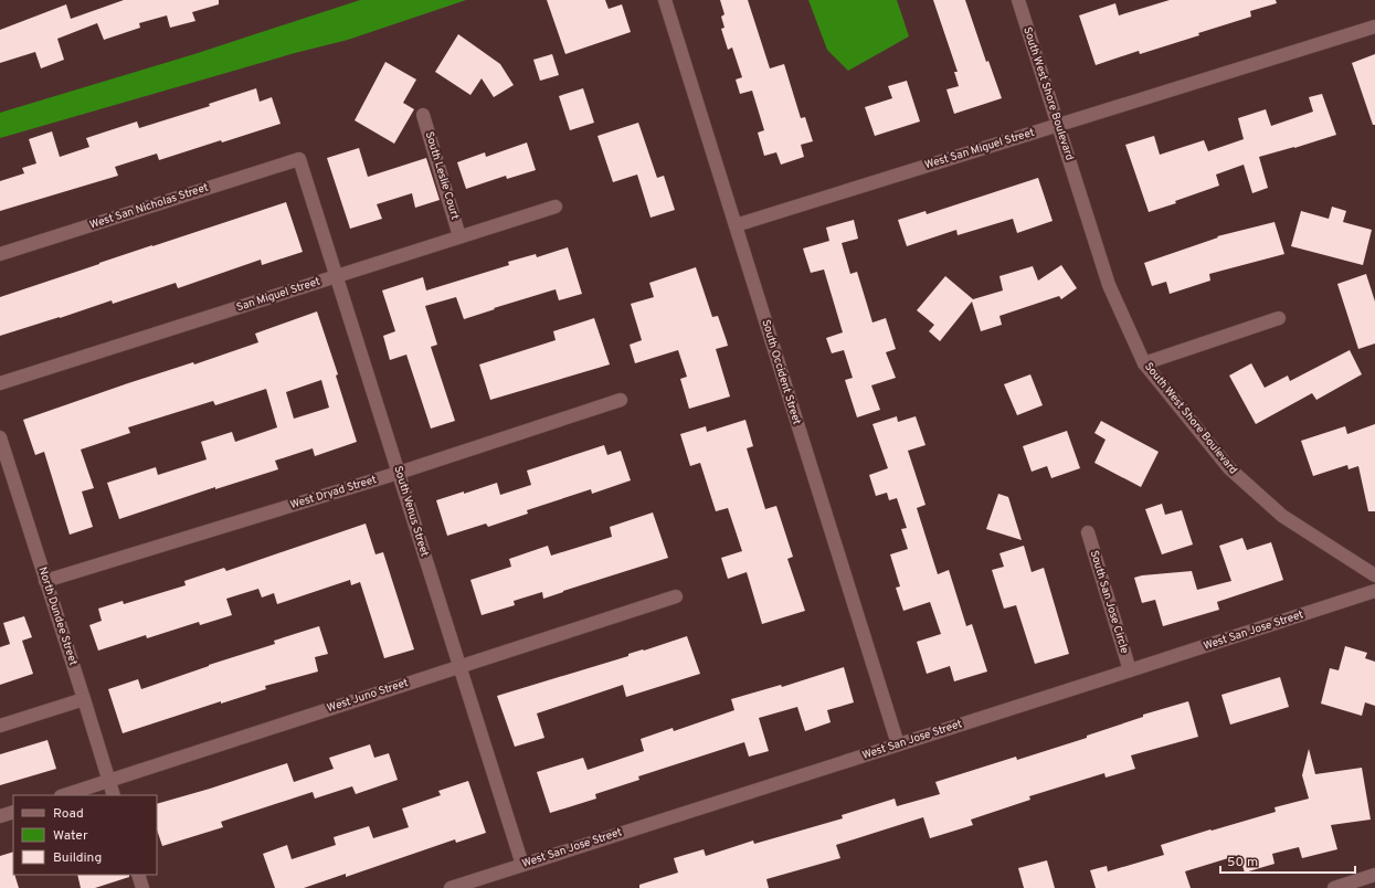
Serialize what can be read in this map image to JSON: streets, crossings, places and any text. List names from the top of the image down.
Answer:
{
  "streets": {
    "street": [
      "South West Shore Boulevard",
      "West San Miguel Street",
      "South Leslie Court",
      "West San Nicholas Street",
      "San Miguel Street",
      "South Occident Street",
      "West Dryad Street",
      "South Venus Street",
      "South San Jose Circle",
      "North Dundee Street",
      "West San Jose Street",
      "West Juno Street"
    ]
  },
  "crossings": [
    ["South West Shore Boulevard", "West San Miguel Street"],
    ["West San Miguel Street", "South Occident Street"],
    ["South Leslie Court", "San Miguel Street"],
    ["West San Nicholas Street", "South Venus Street"],
    ["San Miguel Street", "South Venus Street"],
    ["South Occident Street", "West San Jose Street"],
    ["West Dryad Street", "South Venus Street"],
    ["West Dryad Street", "North Dundee Street"],
    ["South Venus Street", "West San Jose Street"],
    ["South Venus Street", "West Juno Street"],
    ["South San Jose Circle", "West San Jose Street"],
    ["North Dundee Street", "West Juno Street"]
  ],
  "legend": ["Road", "Water", "Building"],
  "scale_bar": "50 m"
}
